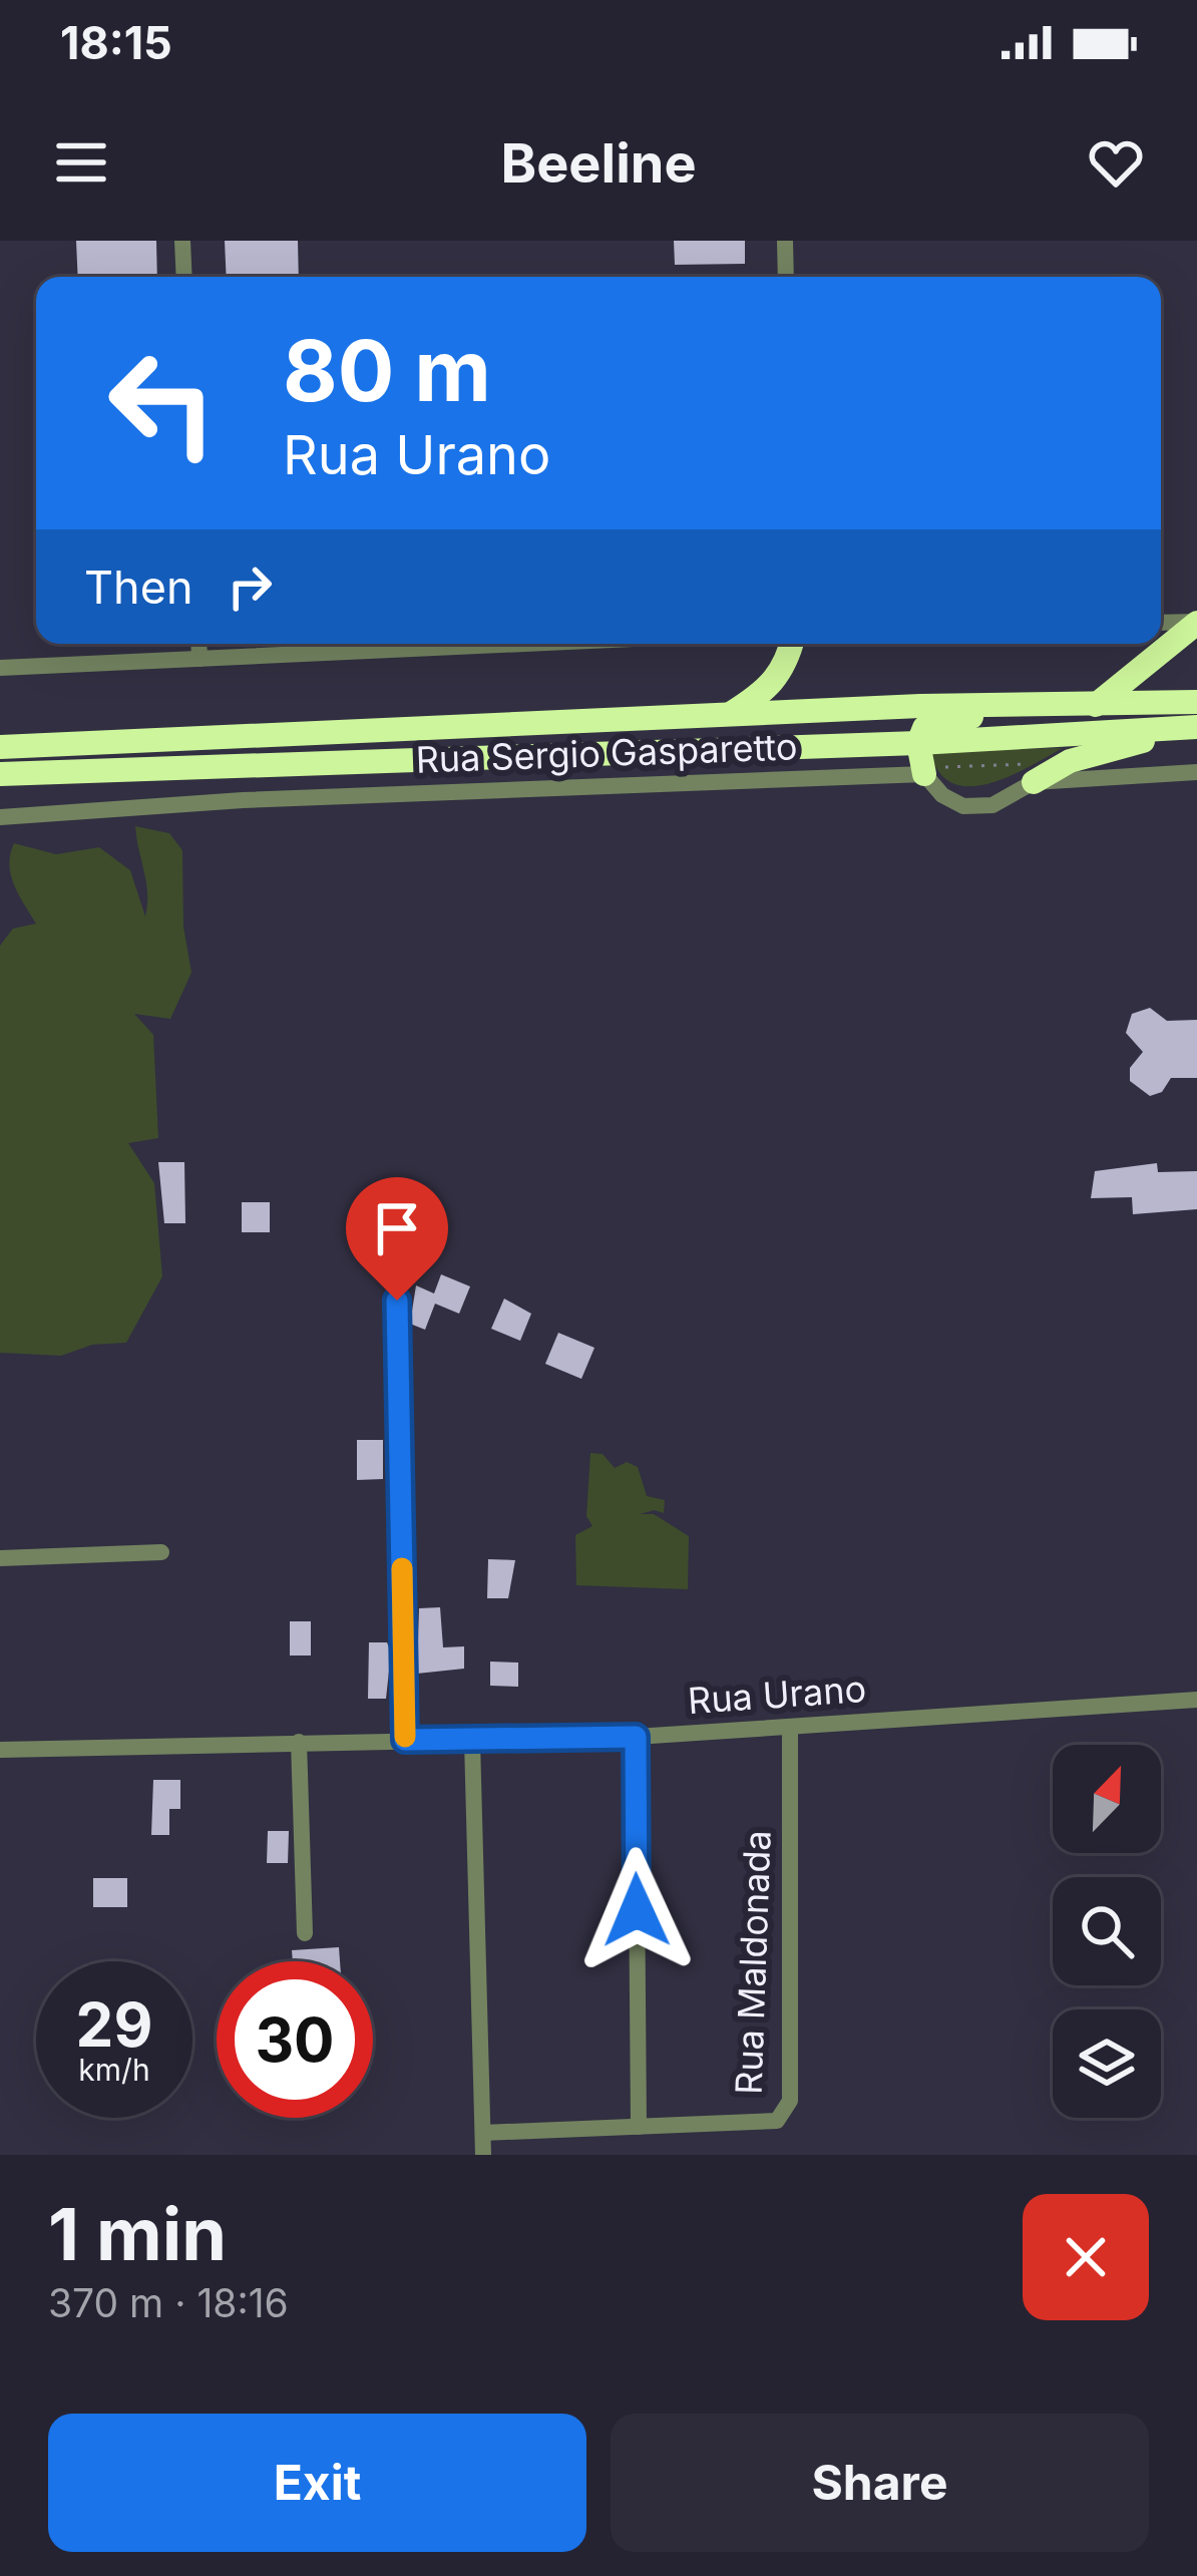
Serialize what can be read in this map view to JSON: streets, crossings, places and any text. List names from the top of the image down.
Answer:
{
  "streets": {
    "street": ["Rua Sergio Gasparetto", "Rua Urano", "Rua Maldonada"]
  },
  "crossings": [
    ["Rua Urano", "Rua Maldonada"]
  ],
  "north": "top right",
  "page": {
    "status": "18:15",
    "header": "Beeline",
    "turn": ["80 m", "Rua Urano"],
    "then": "Then",
    "speed": "29 km/h",
    "limit": "30",
    "heading": ["1 min", "370 m · 18:16"],
    "buttons": ["Exit", "Share"]
  }
}
